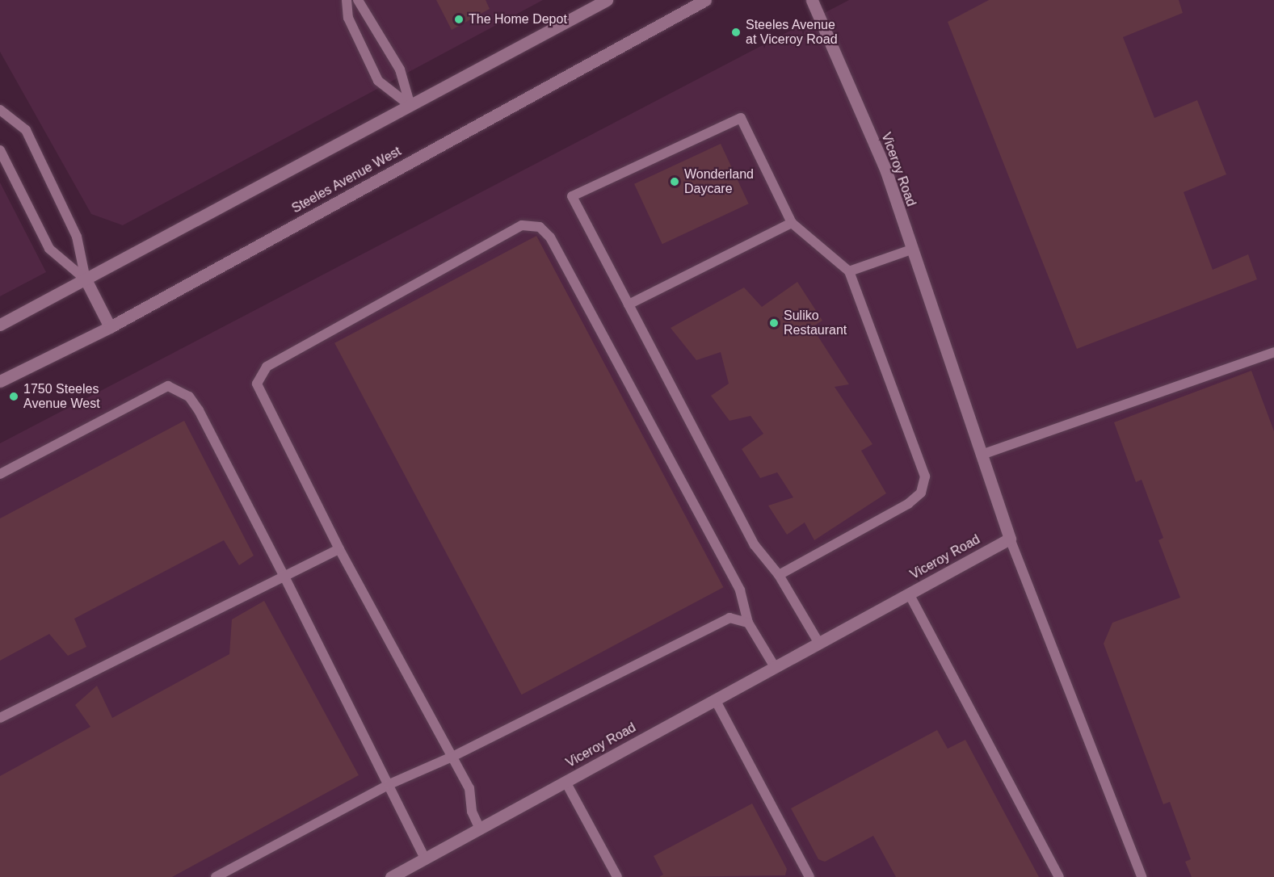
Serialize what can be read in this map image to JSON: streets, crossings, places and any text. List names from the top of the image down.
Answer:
{
  "streets": {
    "main road": ["Viceroy Road", "Steeles Avenue West"]
  },
  "places": [
    "The Home Depot",
    "Steeles Avenue at Viceroy Road",
    "Wonderland Daycare",
    "Suliko Restaurant",
    "1750 Steeles Avenue West"
  ]
}
